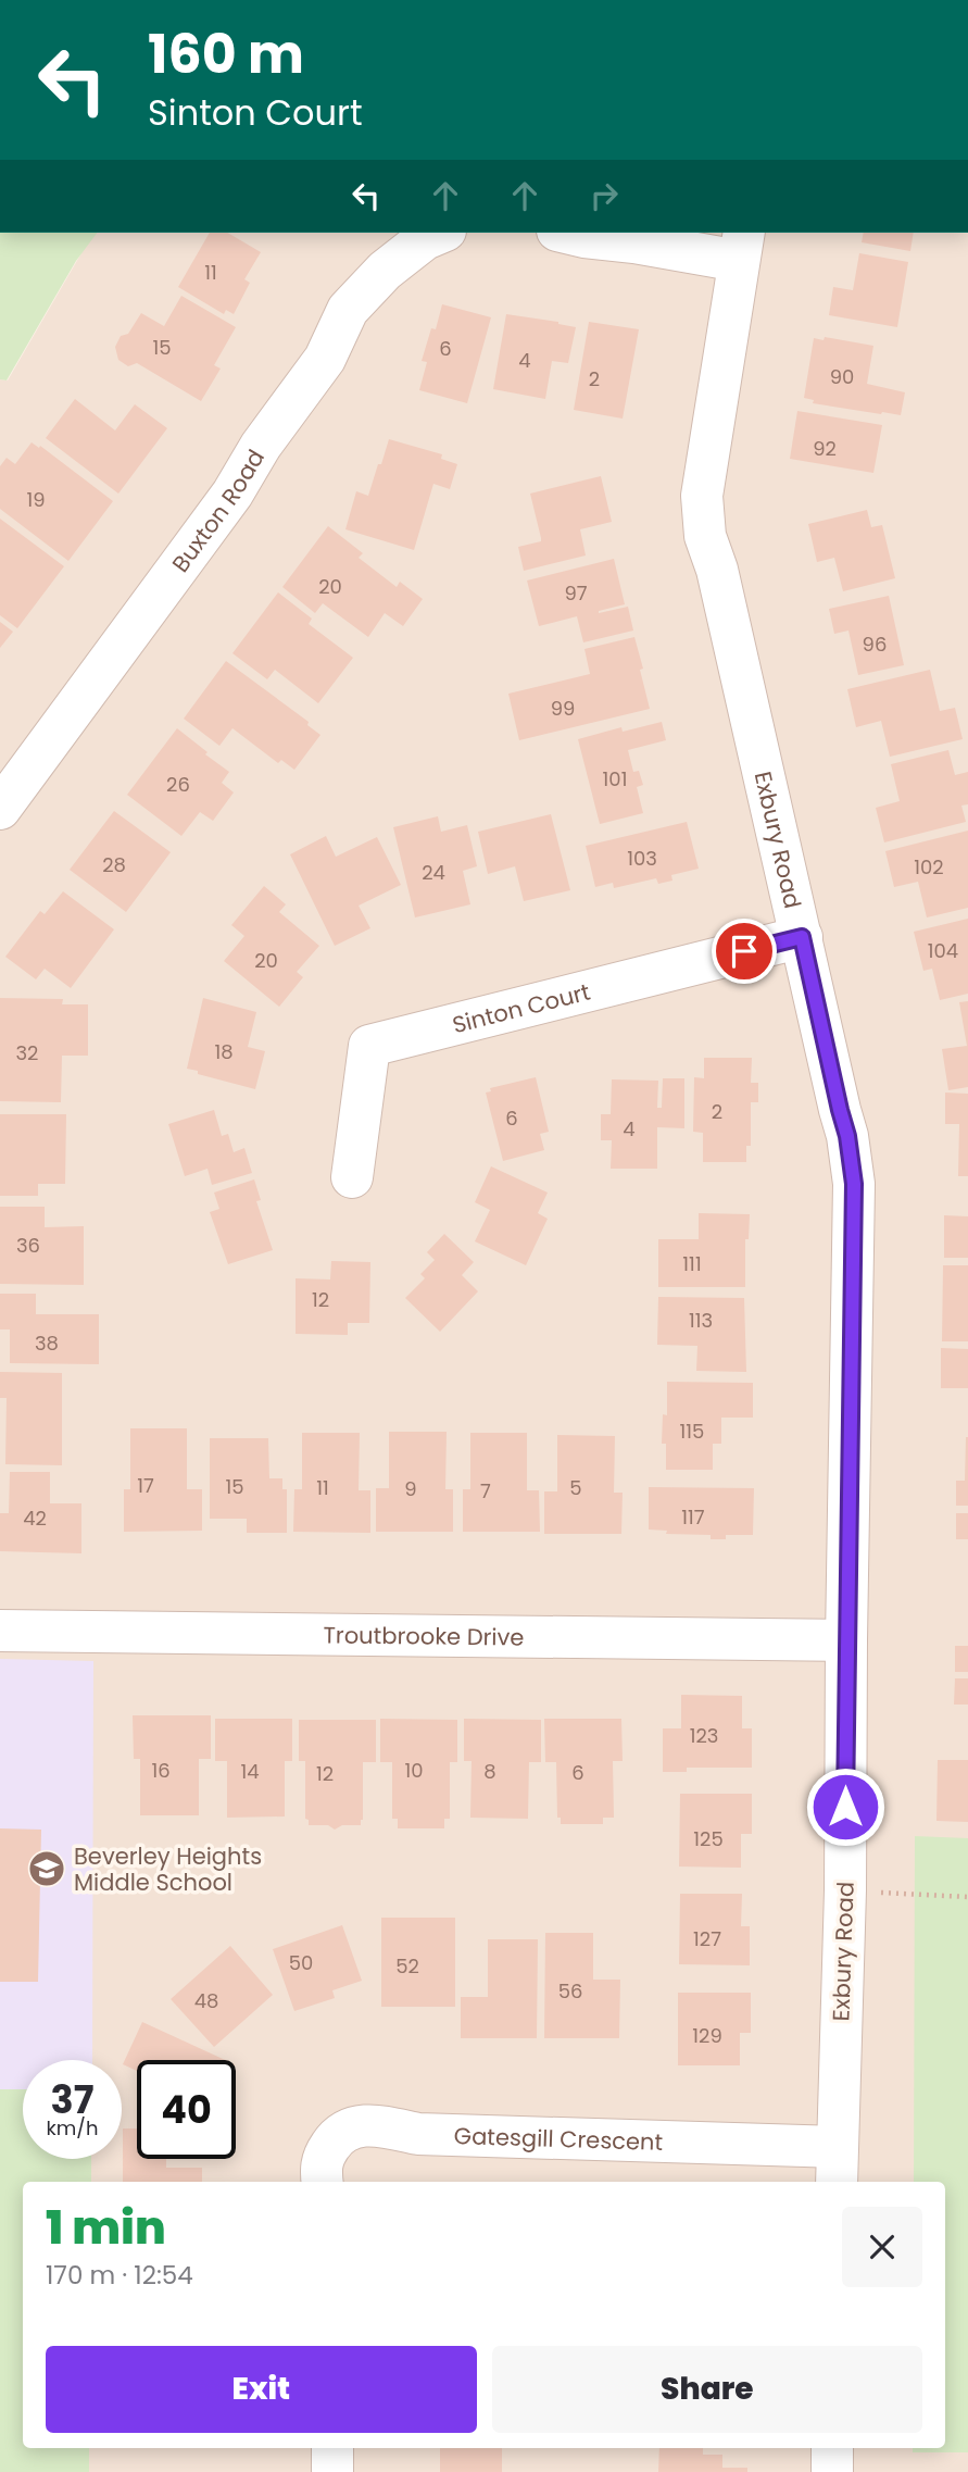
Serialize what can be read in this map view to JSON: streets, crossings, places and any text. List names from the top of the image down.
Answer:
{
  "streets": {
    "street": [
      "Buxton Road",
      "Exbury Road",
      "Sinton Court",
      "Troutbrooke Drive",
      "Gatesgill Crescent"
    ]
  },
  "crossings": [
    ["Exbury Road", "Sinton Court"],
    ["Exbury Road", "Troutbrooke Drive"],
    ["Exbury Road", "Gatesgill Crescent"]
  ],
  "places": {
    "school or university": ["Beverley Heights Middle School"]
  },
  "house_numbers": [
    "11",
    "15",
    "6",
    "4",
    "90",
    "2",
    "92",
    "19",
    "20",
    "97",
    "96",
    "99",
    "101",
    "26",
    "103",
    "28",
    "102",
    "24",
    "104",
    "20",
    "18",
    "32",
    "2",
    "6",
    "4",
    "36",
    "111",
    "12",
    "113",
    "38",
    "115",
    "17",
    "15",
    "11",
    "5",
    "9",
    "7",
    "117",
    "42",
    "123",
    "16",
    "10",
    "14",
    "8",
    "6",
    "12",
    "125",
    "127",
    "50",
    "52",
    "56",
    "48",
    "129"
  ],
  "page": {
    "turn": ["160 m", "Sinton Court"],
    "speed": "37 km/h",
    "limit": "40",
    "heading": ["1 min", "170 m · 12:54"],
    "buttons": ["Exit", "Share"]
  }
}
